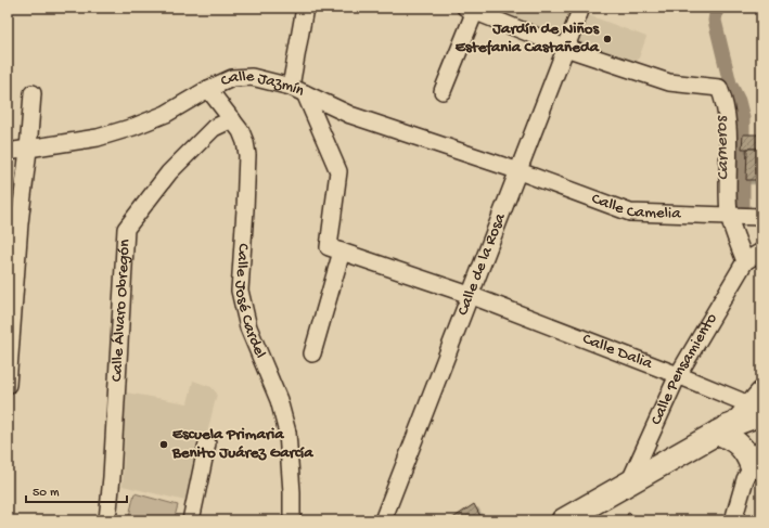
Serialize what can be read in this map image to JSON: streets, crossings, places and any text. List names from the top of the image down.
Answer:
{
  "streets": {
    "street": [
      "Calle Jazmín",
      "Calle Camelia",
      "Calle de la Rosa",
      "Calle José Cardel",
      "Calle Álvaro Obregón",
      "Calle Dalia",
      "Calle Pensamiento"
    ]
  },
  "crossings": [
    ["Calle Jazmín", "Calle Camelia"],
    ["Calle Jazmín", "Calle de la Rosa"],
    ["Calle Jazmín", "Calle José Cardel"],
    ["Calle Camelia", "Calle de la Rosa"],
    ["Calle de la Rosa", "Calle Dalia"],
    ["Calle José Cardel", "Calle Álvaro Obregón"],
    ["Calle Dalia", "Calle Pensamiento"]
  ],
  "water": ["Carneros"],
  "places": ["Jardín de Niños Estefania Castañeda", "Escuela Primaria Benito Juárez García"],
  "scale_bar": "50 m"
}
